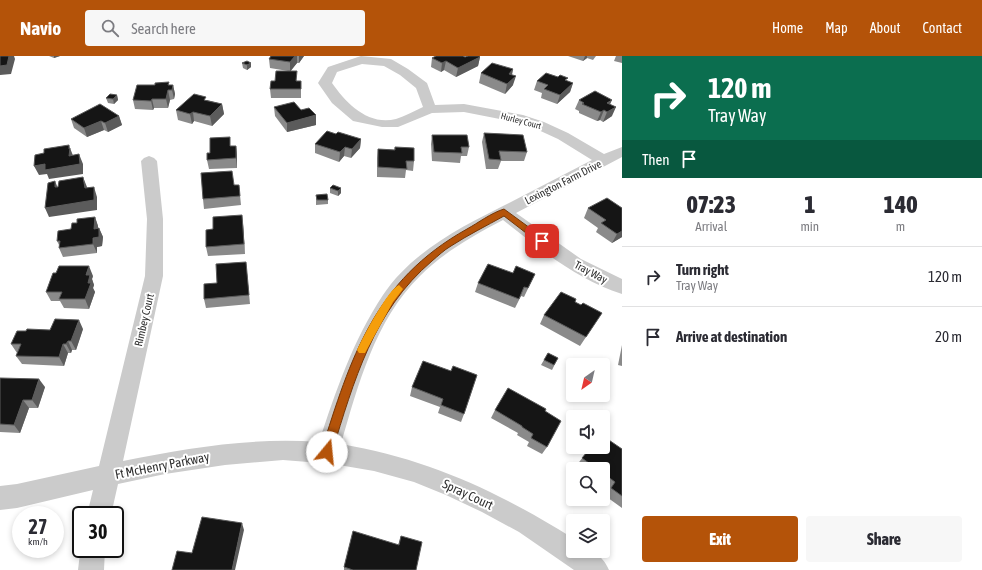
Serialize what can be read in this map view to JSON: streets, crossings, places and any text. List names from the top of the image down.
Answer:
{
  "streets": {
    "street": [
      "Hurley Court",
      "Lexington Farm Drive",
      "Tray Way",
      "Rimbey Court",
      "Ft McHenry Parkway",
      "Spray Court"
    ]
  },
  "crossings": [
    ["Hurley Court", "Lexington Farm Drive"],
    ["Lexington Farm Drive", "Tray Way"],
    ["Lexington Farm Drive", "Ft McHenry Parkway"],
    ["Lexington Farm Drive", "Spray Court"],
    ["Rimbey Court", "Ft McHenry Parkway"],
    ["Ft McHenry Parkway", "Spray Court"]
  ],
  "north": "bottom left",
  "page": {
    "header": "Navio",
    "search": "Search here",
    "nav": [
      "Home",
      "Map",
      "About",
      "Contact"
    ],
    "turn": ["120 m", "Tray Way"],
    "then": "Then",
    "eta": [
      "07:23",
      "Arrival",
      "1",
      "min",
      "140",
      "m"
    ],
    "list": [
      {
        "name": "Turn right",
        "note": "Tray Way",
        "value": "120 m"
      },
      {
        "name": "Arrive at destination",
        "value": "20 m"
      }
    ],
    "speed": "27 km/h",
    "limit": "30",
    "buttons": ["Exit", "Share"]
  }
}
